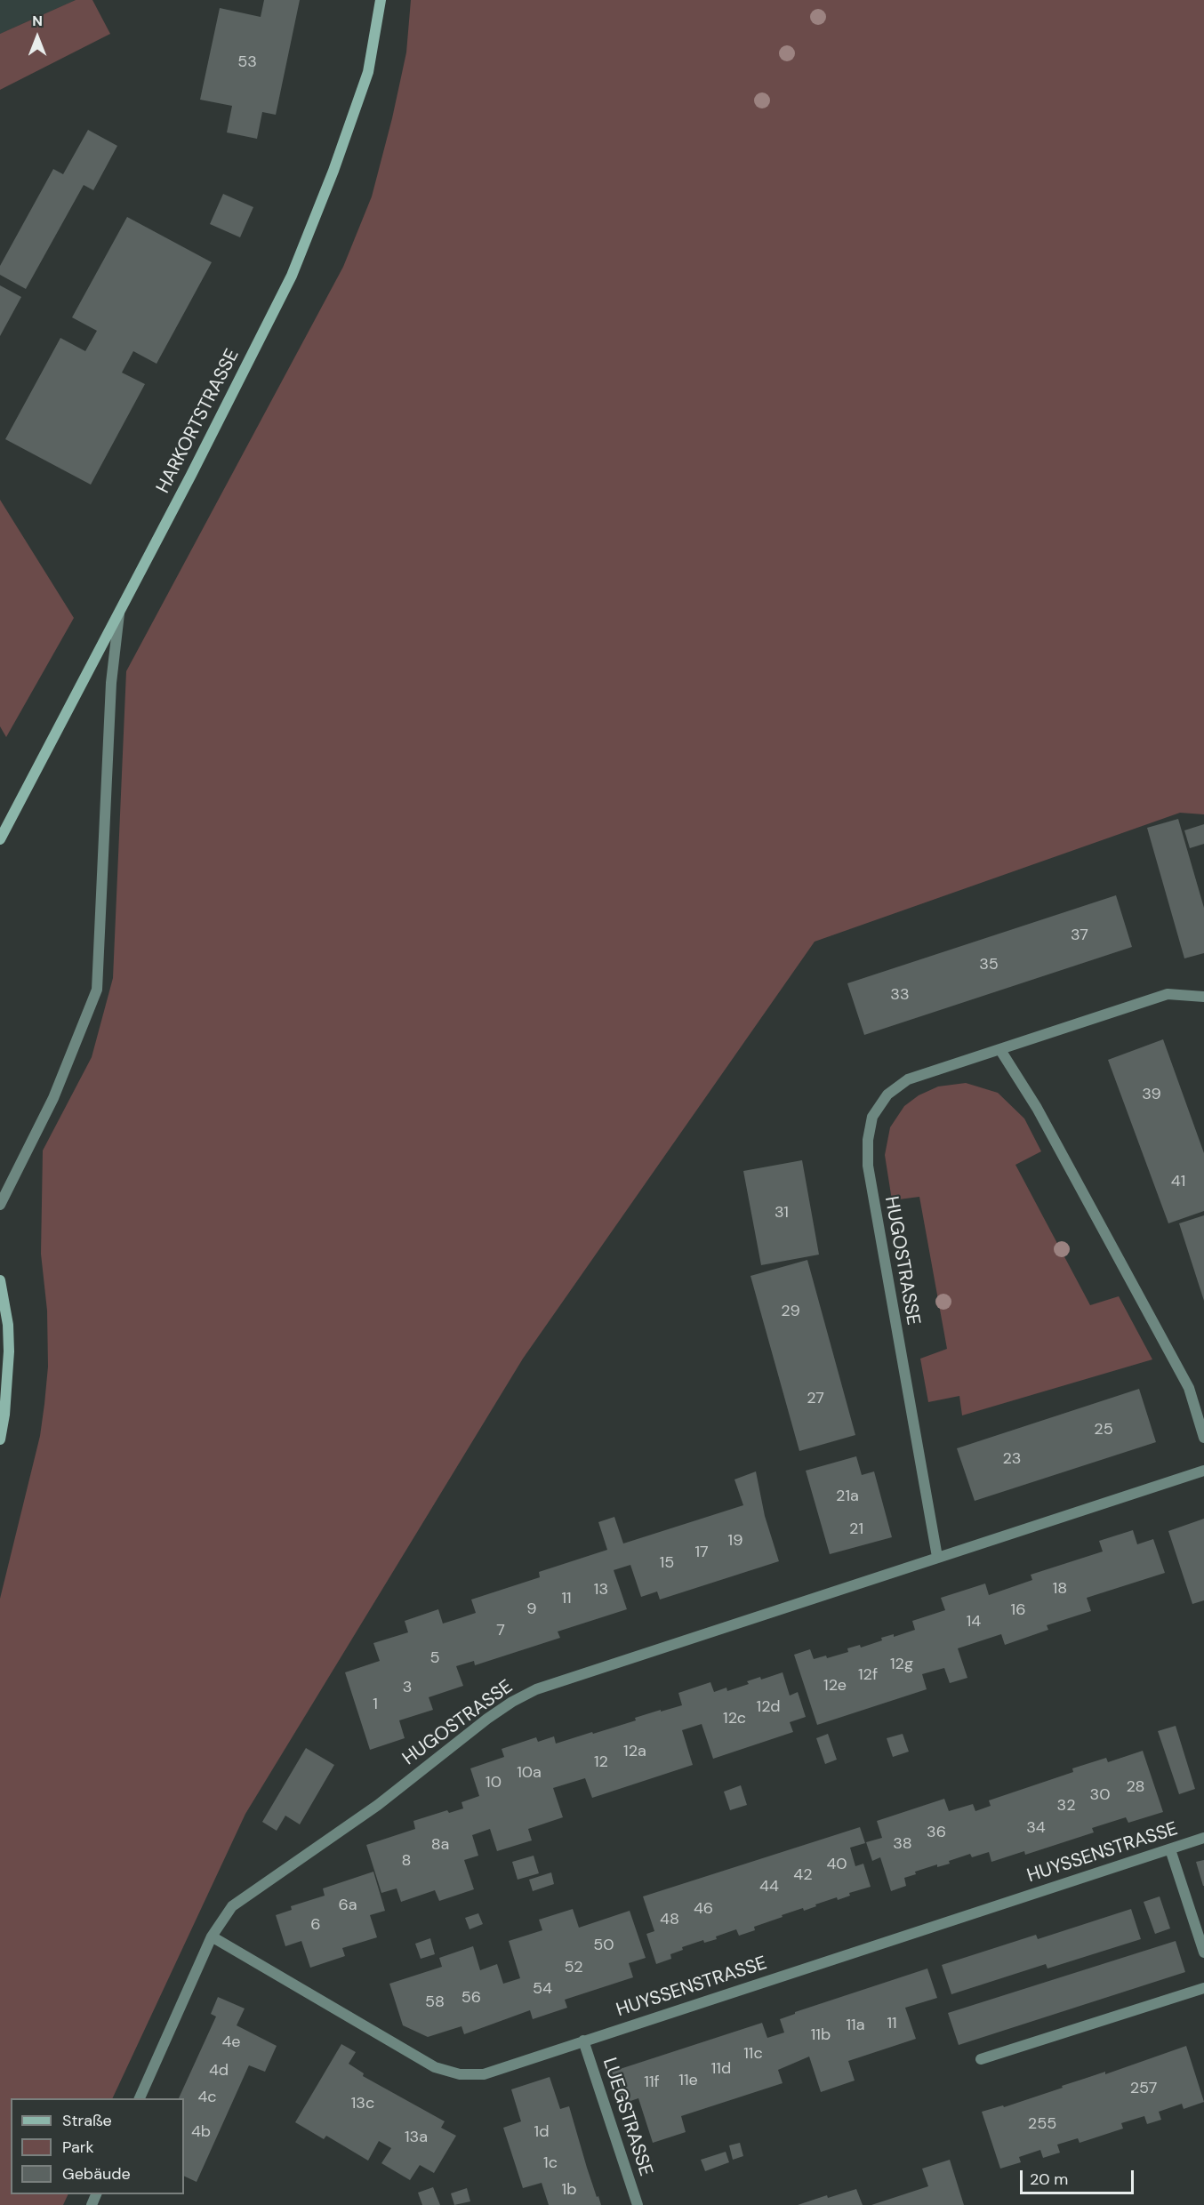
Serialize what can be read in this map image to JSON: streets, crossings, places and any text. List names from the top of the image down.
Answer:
{
  "streets": {
    "street": [
      "HARKORTSTRASSE",
      "HUGOSTRASSE",
      "HUYSSENSTRASSE",
      "LUEGSTRASSE"
    ]
  },
  "crossings": [
    ["HUGOSTRASSE", "HUYSSENSTRASSE"],
    ["HUYSSENSTRASSE", "LUEGSTRASSE"]
  ],
  "house_numbers": [
    "53",
    "37",
    "35",
    "33",
    "39",
    "41",
    "31",
    "29",
    "27",
    "25",
    "23",
    "21a",
    "21",
    "19",
    "17",
    "15",
    "18",
    "13",
    "11",
    "9",
    "16",
    "14",
    "7",
    "5",
    "12g",
    "12f",
    "12e",
    "3",
    "1",
    "12d",
    "12c",
    "12a",
    "12",
    "10a",
    "10",
    "28",
    "30",
    "32",
    "34",
    "36",
    "38",
    "8a",
    "8",
    "40",
    "42",
    "44",
    "6a",
    "46",
    "48",
    "6",
    "50",
    "52",
    "54",
    "56",
    "58",
    "11",
    "11a",
    "11b",
    "4e",
    "11c",
    "11d",
    "4d",
    "11e",
    "11f",
    "257",
    "4c",
    "13c",
    "255",
    "4b",
    "1d",
    "13a",
    "1c",
    "1b"
  ],
  "legend": ["Straße", "Park", "Gebäude"],
  "scale_bar": "20 m",
  "north": "top"
}
